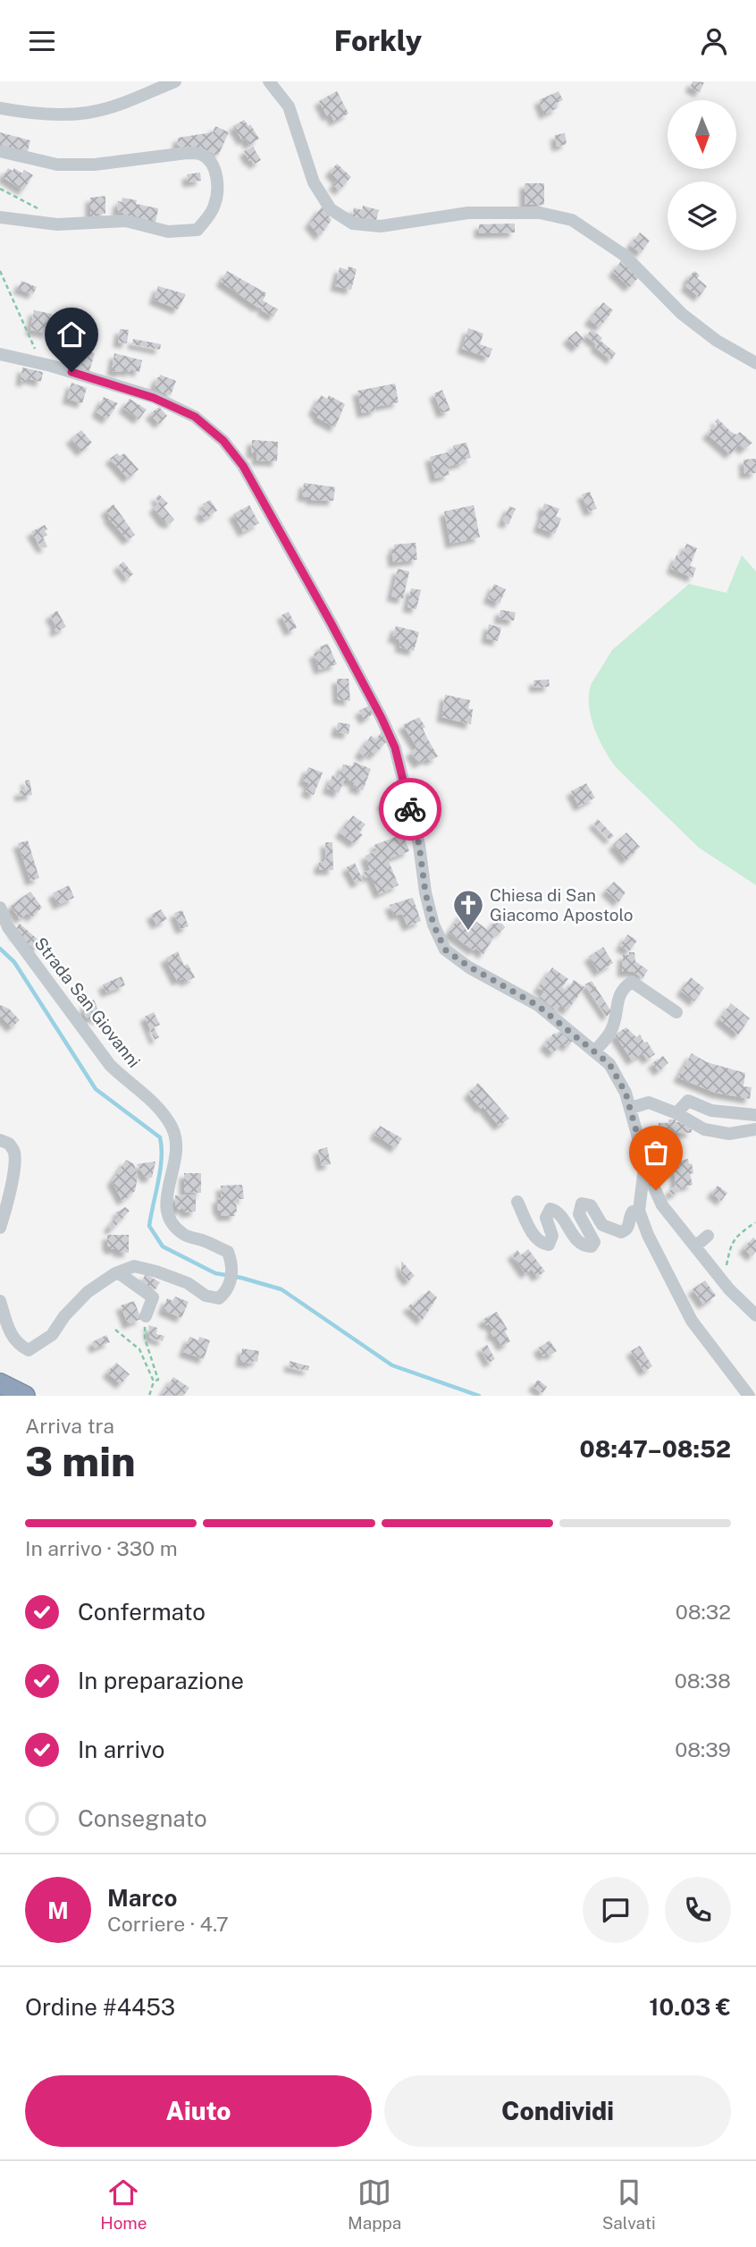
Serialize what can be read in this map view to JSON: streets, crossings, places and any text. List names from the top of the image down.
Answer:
{
  "streets": {
    "street": ["Strada San Giovanni"]
  },
  "places": {
    "church": ["Chiesa di San Giacomo Apostolo"]
  },
  "north": "bottom",
  "page": {
    "header": "Forkly",
    "heading": ["3 min", "Arriva tra", "08:47–08:52"],
    "panel": [
      "Marco",
      "Corriere · 4.7",
      "Ordine #4453",
      "10.03 €"
    ],
    "bar": "In arrivo · 330 m",
    "list": [
      ["Confermato", "08:32"],
      ["In preparazione", "08:38"],
      ["In arrivo", "08:39"],
      "Consegnato"
    ],
    "round": "M",
    "buttons": ["Aiuto", "Condividi"],
    "tabs": ["Home", "Mappa", "Salvati"]
  }
}
